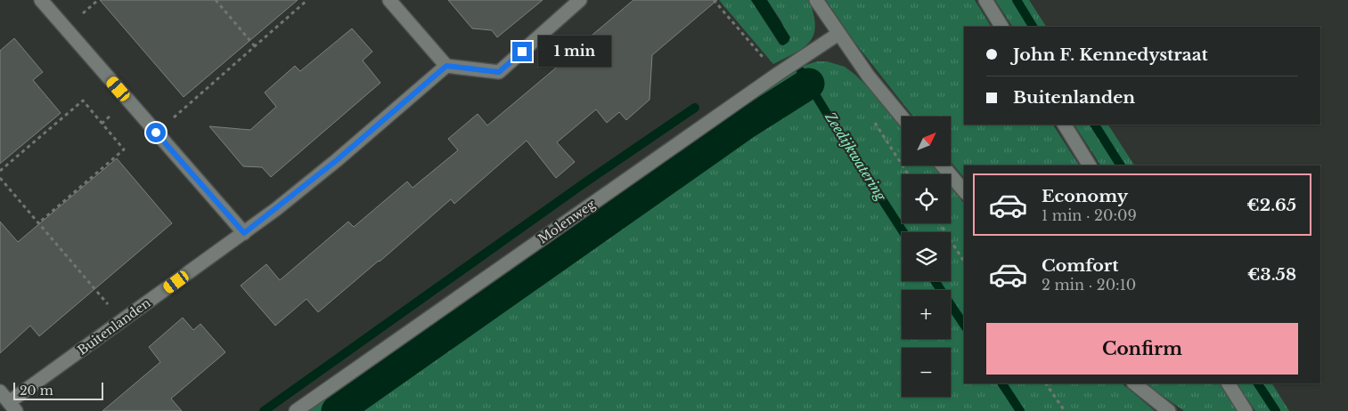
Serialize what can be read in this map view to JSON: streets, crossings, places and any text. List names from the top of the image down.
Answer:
{
  "streets": {
    "street": ["Molenweg", "Buitenlanden"]
  },
  "water": ["Zeedijkwatering"],
  "scale_bar": "20 m",
  "north": "top right",
  "page": {
    "banner": ["John F. Kennedystraat", "Buitenlanden"],
    "bubble": "1 min",
    "map_buttons": ["+", "−"],
    "list": [
      {
        "name": "Economy",
        "note": "1 min · 20:09",
        "value": "€2.65"
      },
      {
        "name": "Comfort",
        "note": "2 min · 20:10",
        "value": "€3.58"
      }
    ],
    "buttons": "Confirm",
    "scale": "20 m"
  }
}
